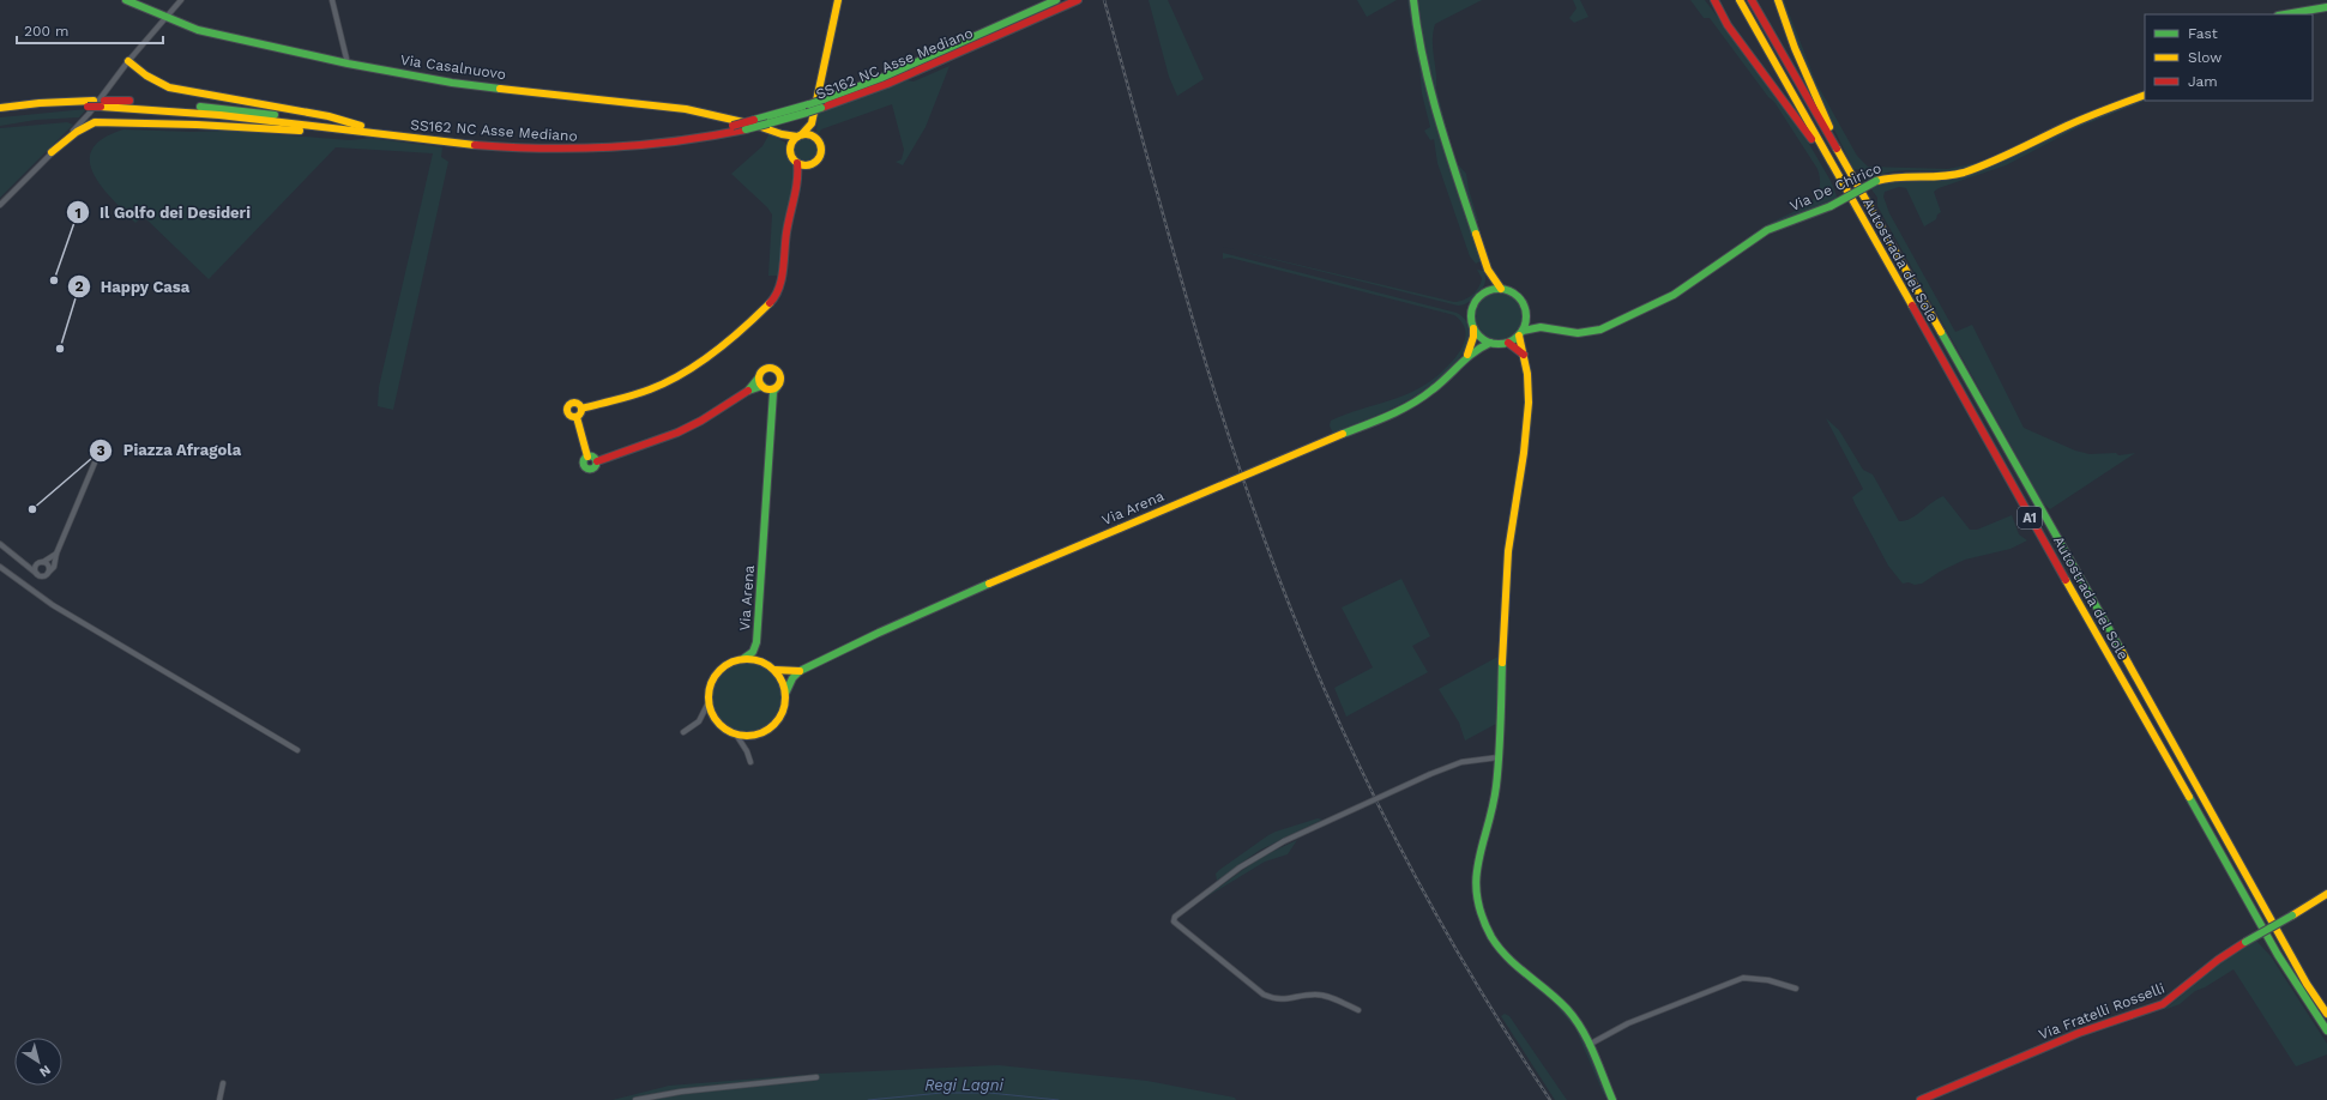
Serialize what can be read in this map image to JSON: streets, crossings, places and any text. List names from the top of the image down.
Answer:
{
  "streets": {
    "main road": [
      "SS162 NC Asse Mediano",
      "Via Casalnuovo",
      "Via De Chirico",
      "Autostrada del Sole",
      "Via Arena",
      "A1",
      "Via Fratelli Rosselli"
    ]
  },
  "crossings": [
    ["Via De Chirico", "Via Arena"]
  ],
  "water": ["Regi Lagni"],
  "places": ["Il Golfo dei Desideri", "Happy Casa", "Piazza Afragola"],
  "legend": ["Fast", "Slow", "Jam"],
  "scale_bar": "200 m",
  "north": "bottom right"
}
